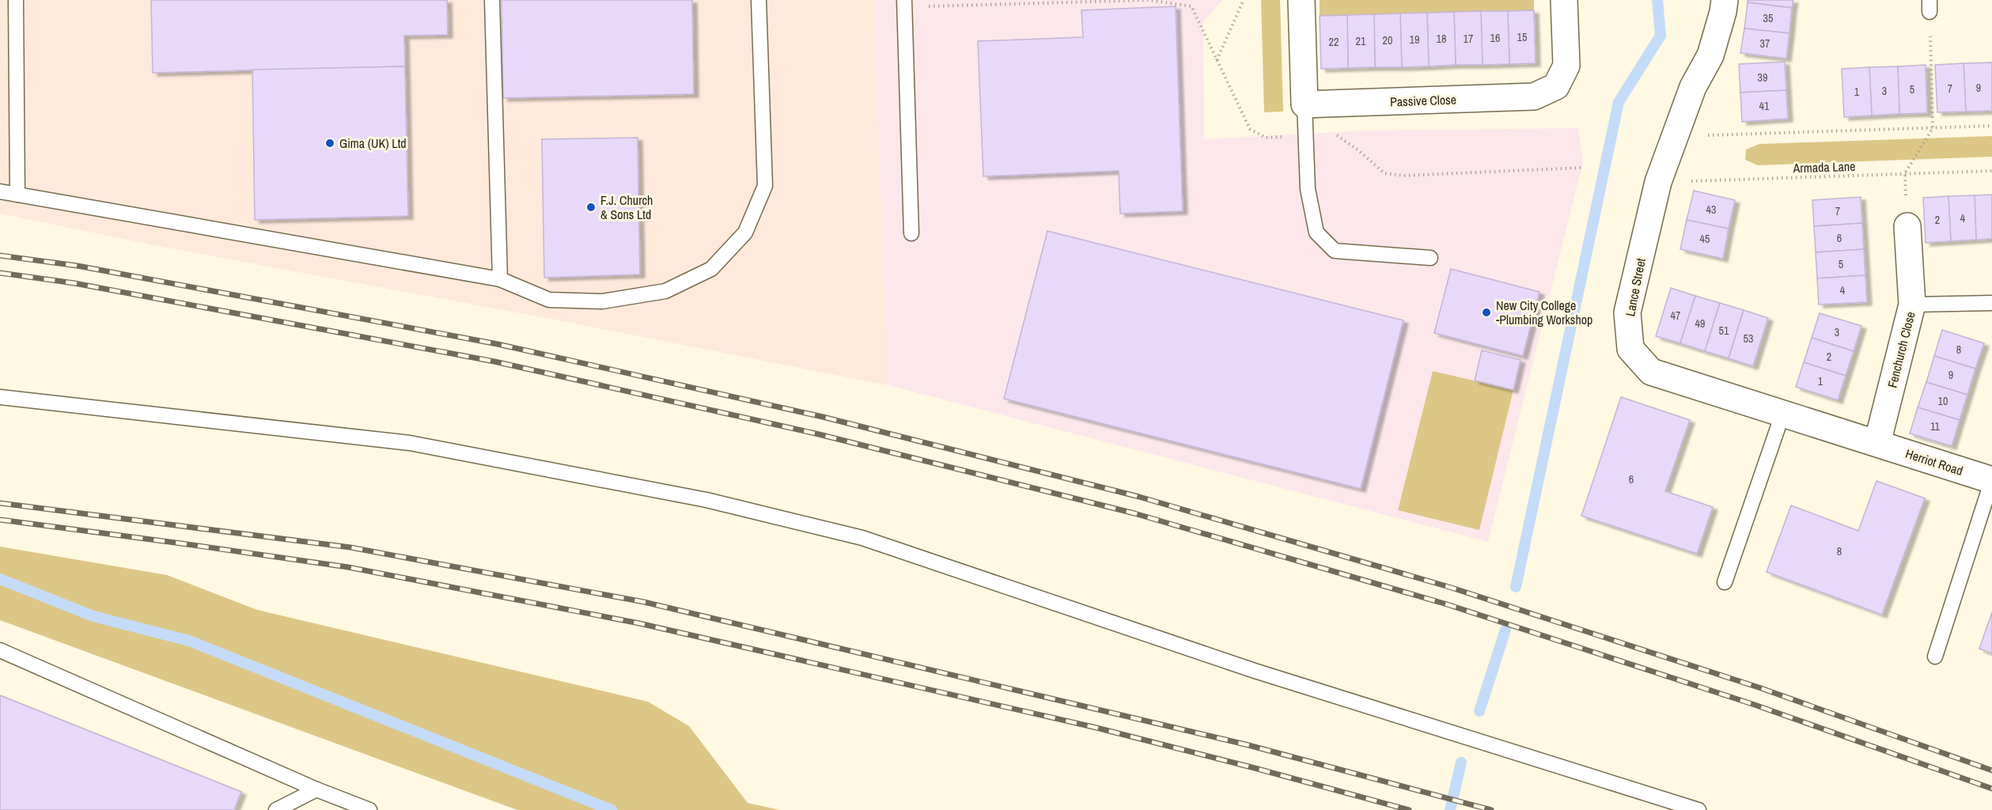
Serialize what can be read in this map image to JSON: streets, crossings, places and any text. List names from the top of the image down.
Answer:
{
  "streets": {
    "street": [
      "Passive Close",
      "Lance Street",
      "Fenchurch Close",
      "Herriot Road"
    ],
    "path": ["Armada Lane"]
  },
  "crossings": [
    ["Armada Lane", "Lance Street"],
    ["Lance Street", "Fenchurch Close"],
    ["Lance Street", "Herriot Road"],
    ["Fenchurch Close", "Herriot Road"]
  ],
  "places": ["Gima (UK) Ltd", "F.J. Church & Sons Ltd", "New City College -Plumbing Workshop"],
  "house_numbers": [
    "35",
    "15",
    "16",
    "18",
    "17",
    "19",
    "20",
    "21",
    "22",
    "37",
    "39",
    "9",
    "7",
    "5",
    "3",
    "1",
    "41",
    "43",
    "7",
    "4",
    "2",
    "6",
    "45",
    "5",
    "4",
    "47",
    "49",
    "51",
    "3",
    "53",
    "8",
    "2",
    "9",
    "1",
    "10",
    "11",
    "6",
    "8"
  ]
}
